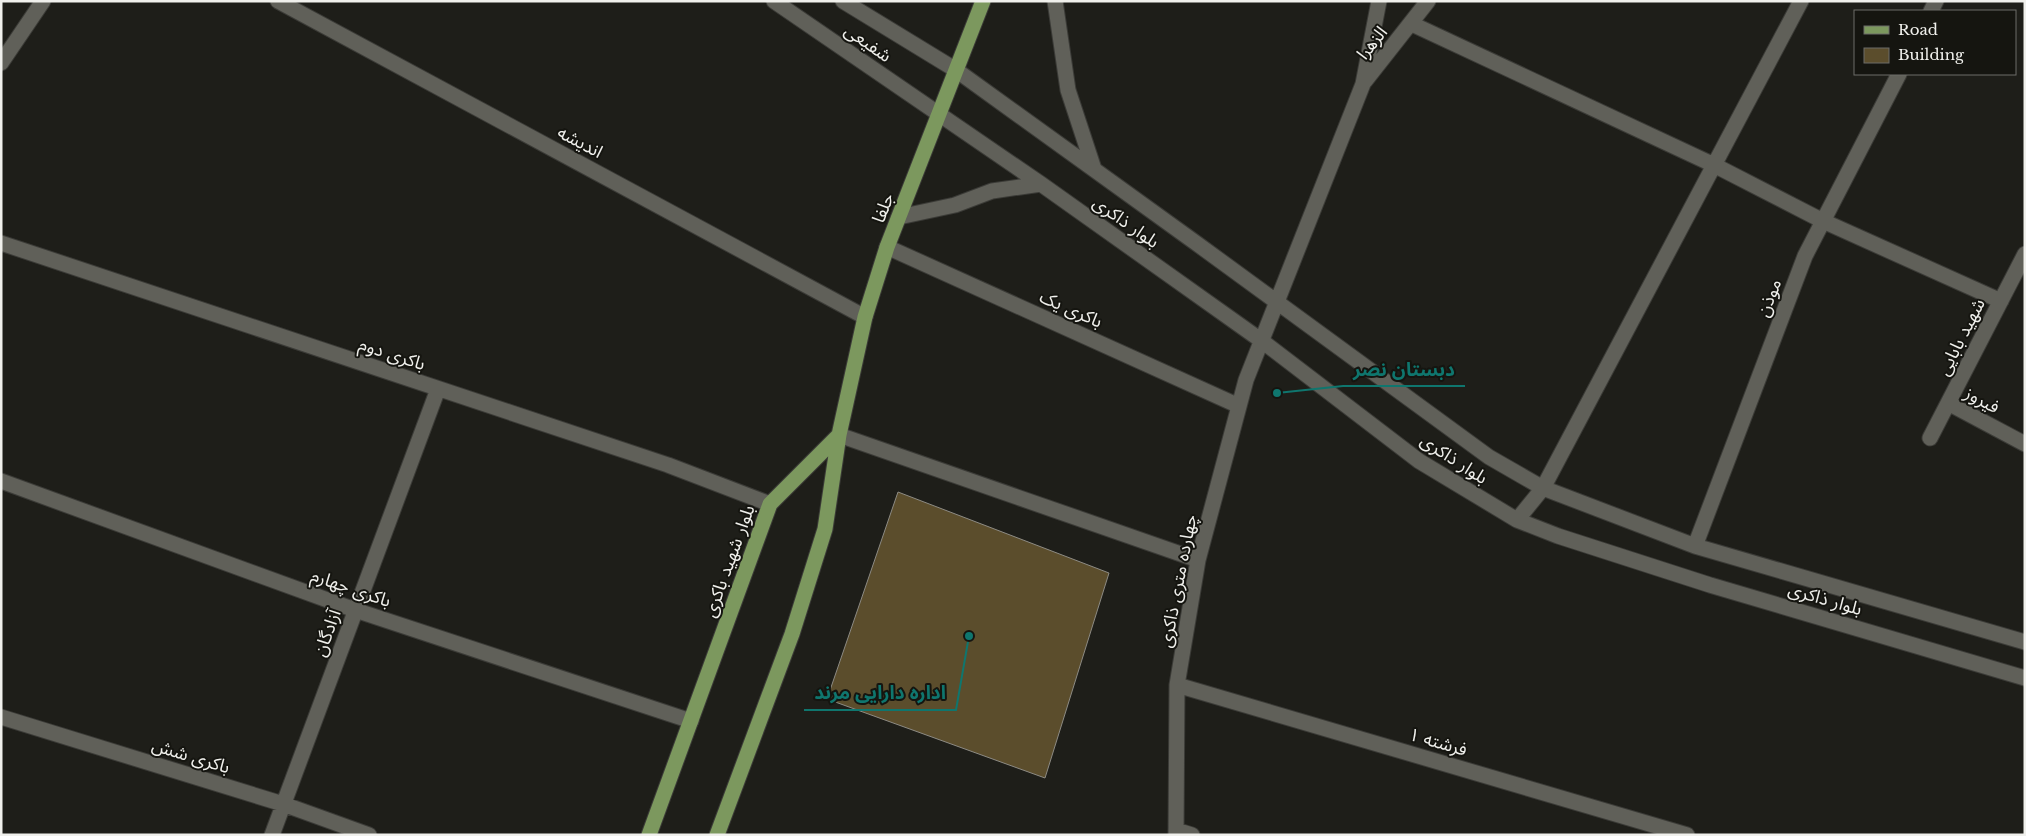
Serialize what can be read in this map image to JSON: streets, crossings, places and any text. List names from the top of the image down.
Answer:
{
  "streets": {
    "main road": ["جلفا", "بلوار شهید باکری"],
    "street": [
      "شفیعی",
      "الزهرا",
      "اندیشه",
      "بلوار ذاکری",
      "موذن",
      "باکری یک",
      "شهید بابایی",
      "باکری دوم",
      "فیروز",
      "چهارده متری ذاکری",
      "باکری چهارم",
      "آزادگان",
      "فرشته ۱",
      "باکری شش"
    ]
  },
  "crossings": [
    ["شفیعی", "جلفا"],
    ["شفیعی", "بلوار ذاکری"],
    ["الزهرا", "چهارده متری ذاکری"],
    ["اندیشه", "جلفا"],
    ["جلفا", "بلوار ذاکری"],
    ["جلفا", "باکری یک"],
    ["جلفا", "بلوار شهید باکری"],
    ["بلوار ذاکری", "موذن"],
    ["بلوار ذاکری", "چهارده متری ذاکری"],
    ["باکری یک", "چهارده متری ذاکری"],
    ["شهید بابایی", "فیروز"],
    ["باکری دوم", "بلوار شهید باکری"],
    ["باکری دوم", "آزادگان"],
    ["بلوار شهید باکری", "باکری چهارم"],
    ["چهارده متری ذاکری", "فرشته ۱"],
    ["باکری چهارم", "آزادگان"],
    ["آزادگان", "باکری شش"]
  ],
  "places": ["دبستان نصر", "اداره دارایی مرند"],
  "legend": ["Road", "Building"]
}
